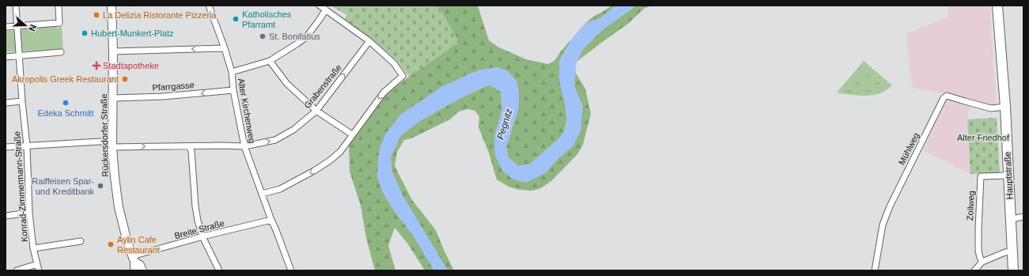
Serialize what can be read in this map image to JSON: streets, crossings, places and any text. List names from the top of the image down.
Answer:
{
  "streets": {
    "main road": ["Rückersdorfer Straße", "Hauptstraße"],
    "street": [
      "Pfarrgasse",
      "Grabenstraße",
      "Alter Kirchenweg",
      "Mühlweg",
      "Konrad-Zimmermann-Straße",
      "Zollweg",
      "Breite Straße"
    ]
  },
  "crossings": [
    ["Pfarrgasse", "Alter Kirchenweg"],
    ["Pfarrgasse", "Rückersdorfer Straße"],
    ["Grabenstraße", "Alter Kirchenweg"],
    ["Grabenstraße", "Rückersdorfer Straße"],
    ["Grabenstraße", "Konrad-Zimmermann-Straße"],
    ["Alter Kirchenweg", "Breite Straße"],
    ["Rückersdorfer Straße", "Breite Straße"],
    ["Mühlweg", "Hauptstraße"],
    ["Hauptstraße", "Zollweg"]
  ],
  "water": ["Pegnitz"],
  "parks": ["Alter Friedhof"],
  "places": {
    "other": [
      "La Delizia Ristorante Pizzeria",
      "Katholisches Pfarramt",
      "Hubert-Munkert-Platz",
      "St. Bonifatius",
      "Akropolis Greek Restaurant",
      "Edeka Schmitt",
      "Raiffeisen Spar- und Kreditbank",
      "Aylin Cafe Restaurant"
    ],
    "health": ["Stadtapotheke"]
  },
  "north": "right"
}
